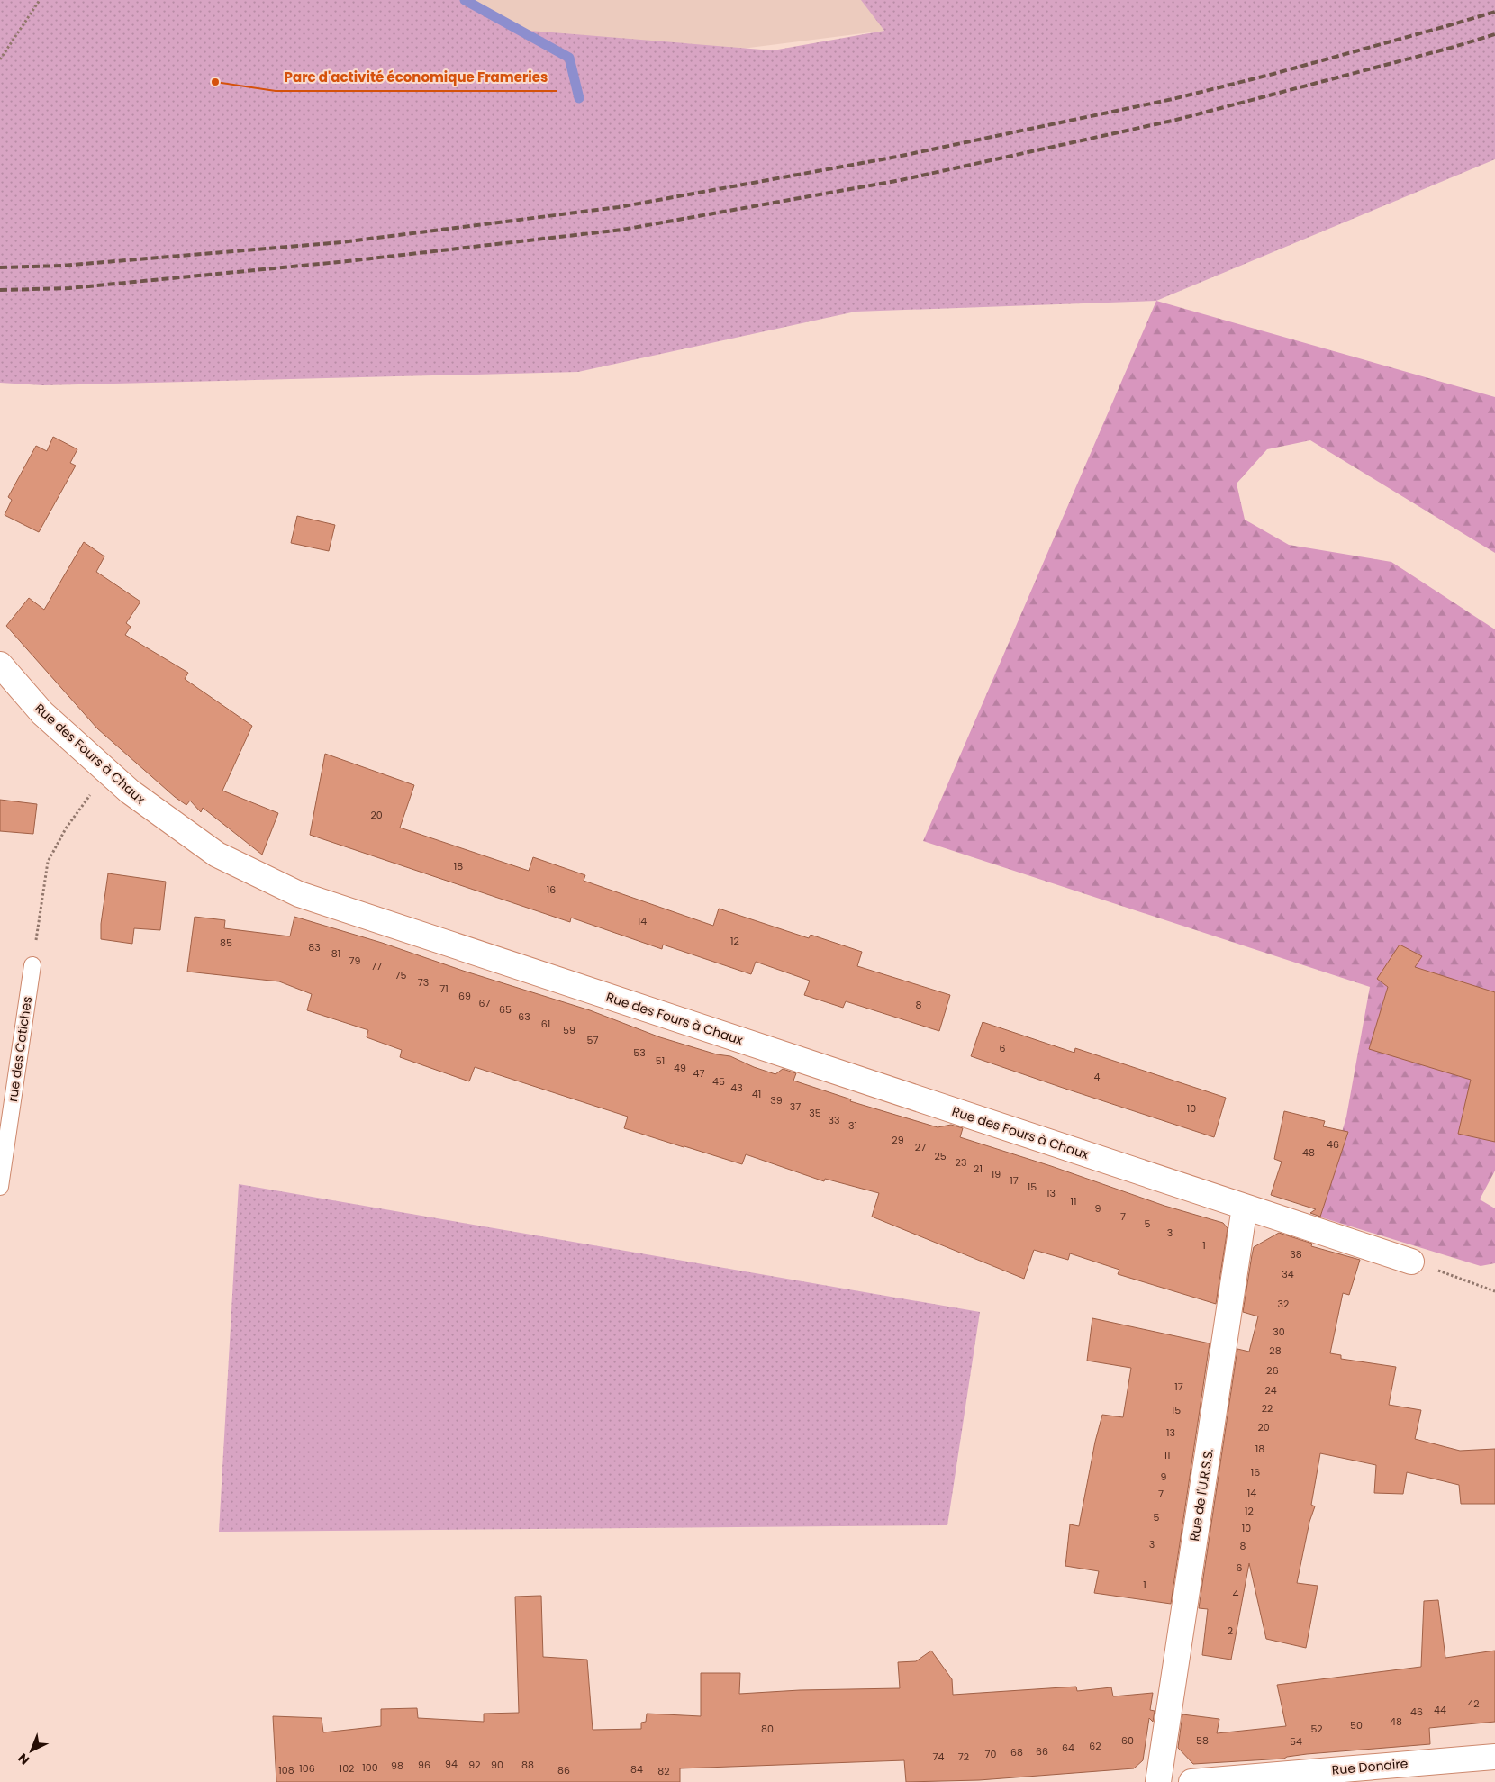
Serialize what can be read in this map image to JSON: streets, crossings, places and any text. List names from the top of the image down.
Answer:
{
  "streets": {
    "street": ["Rue des Fours à Chaux", "Rue de l'U.R.S.S.", "Rue Donaire"],
    "lane": ["rue des Catiches"]
  },
  "crossings": [
    ["Rue des Fours à Chaux", "Rue de l'U.R.S.S."]
  ],
  "places": ["Parc d'activité économique Frameries"],
  "house_numbers": [
    "20",
    "18",
    "16",
    "14",
    "12",
    "85",
    "83",
    "81",
    "79",
    "77",
    "75",
    "73",
    "71",
    "69",
    "67",
    "8",
    "65",
    "63",
    "61",
    "59",
    "57",
    "6",
    "53",
    "51",
    "49",
    "47",
    "4",
    "45",
    "43",
    "41",
    "39",
    "37",
    "10",
    "35",
    "33",
    "31",
    "29",
    "46",
    "27",
    "48",
    "25",
    "23",
    "21",
    "19",
    "17",
    "15",
    "13",
    "11",
    "9",
    "7",
    "5",
    "3",
    "1",
    "38",
    "34",
    "32",
    "30",
    "28",
    "26",
    "17",
    "24",
    "22",
    "15",
    "20",
    "13",
    "18",
    "11",
    "16",
    "9",
    "14",
    "7",
    "12",
    "5",
    "10",
    "3",
    "8",
    "6",
    "1",
    "4",
    "2",
    "42",
    "44",
    "46",
    "48",
    "50",
    "80",
    "52",
    "60",
    "58",
    "54",
    "62",
    "64",
    "66",
    "68",
    "70",
    "74",
    "72",
    "94",
    "96",
    "92",
    "90",
    "88",
    "98",
    "100",
    "106",
    "102",
    "84",
    "108",
    "86",
    "82"
  ],
  "north": "bottom left"
}
